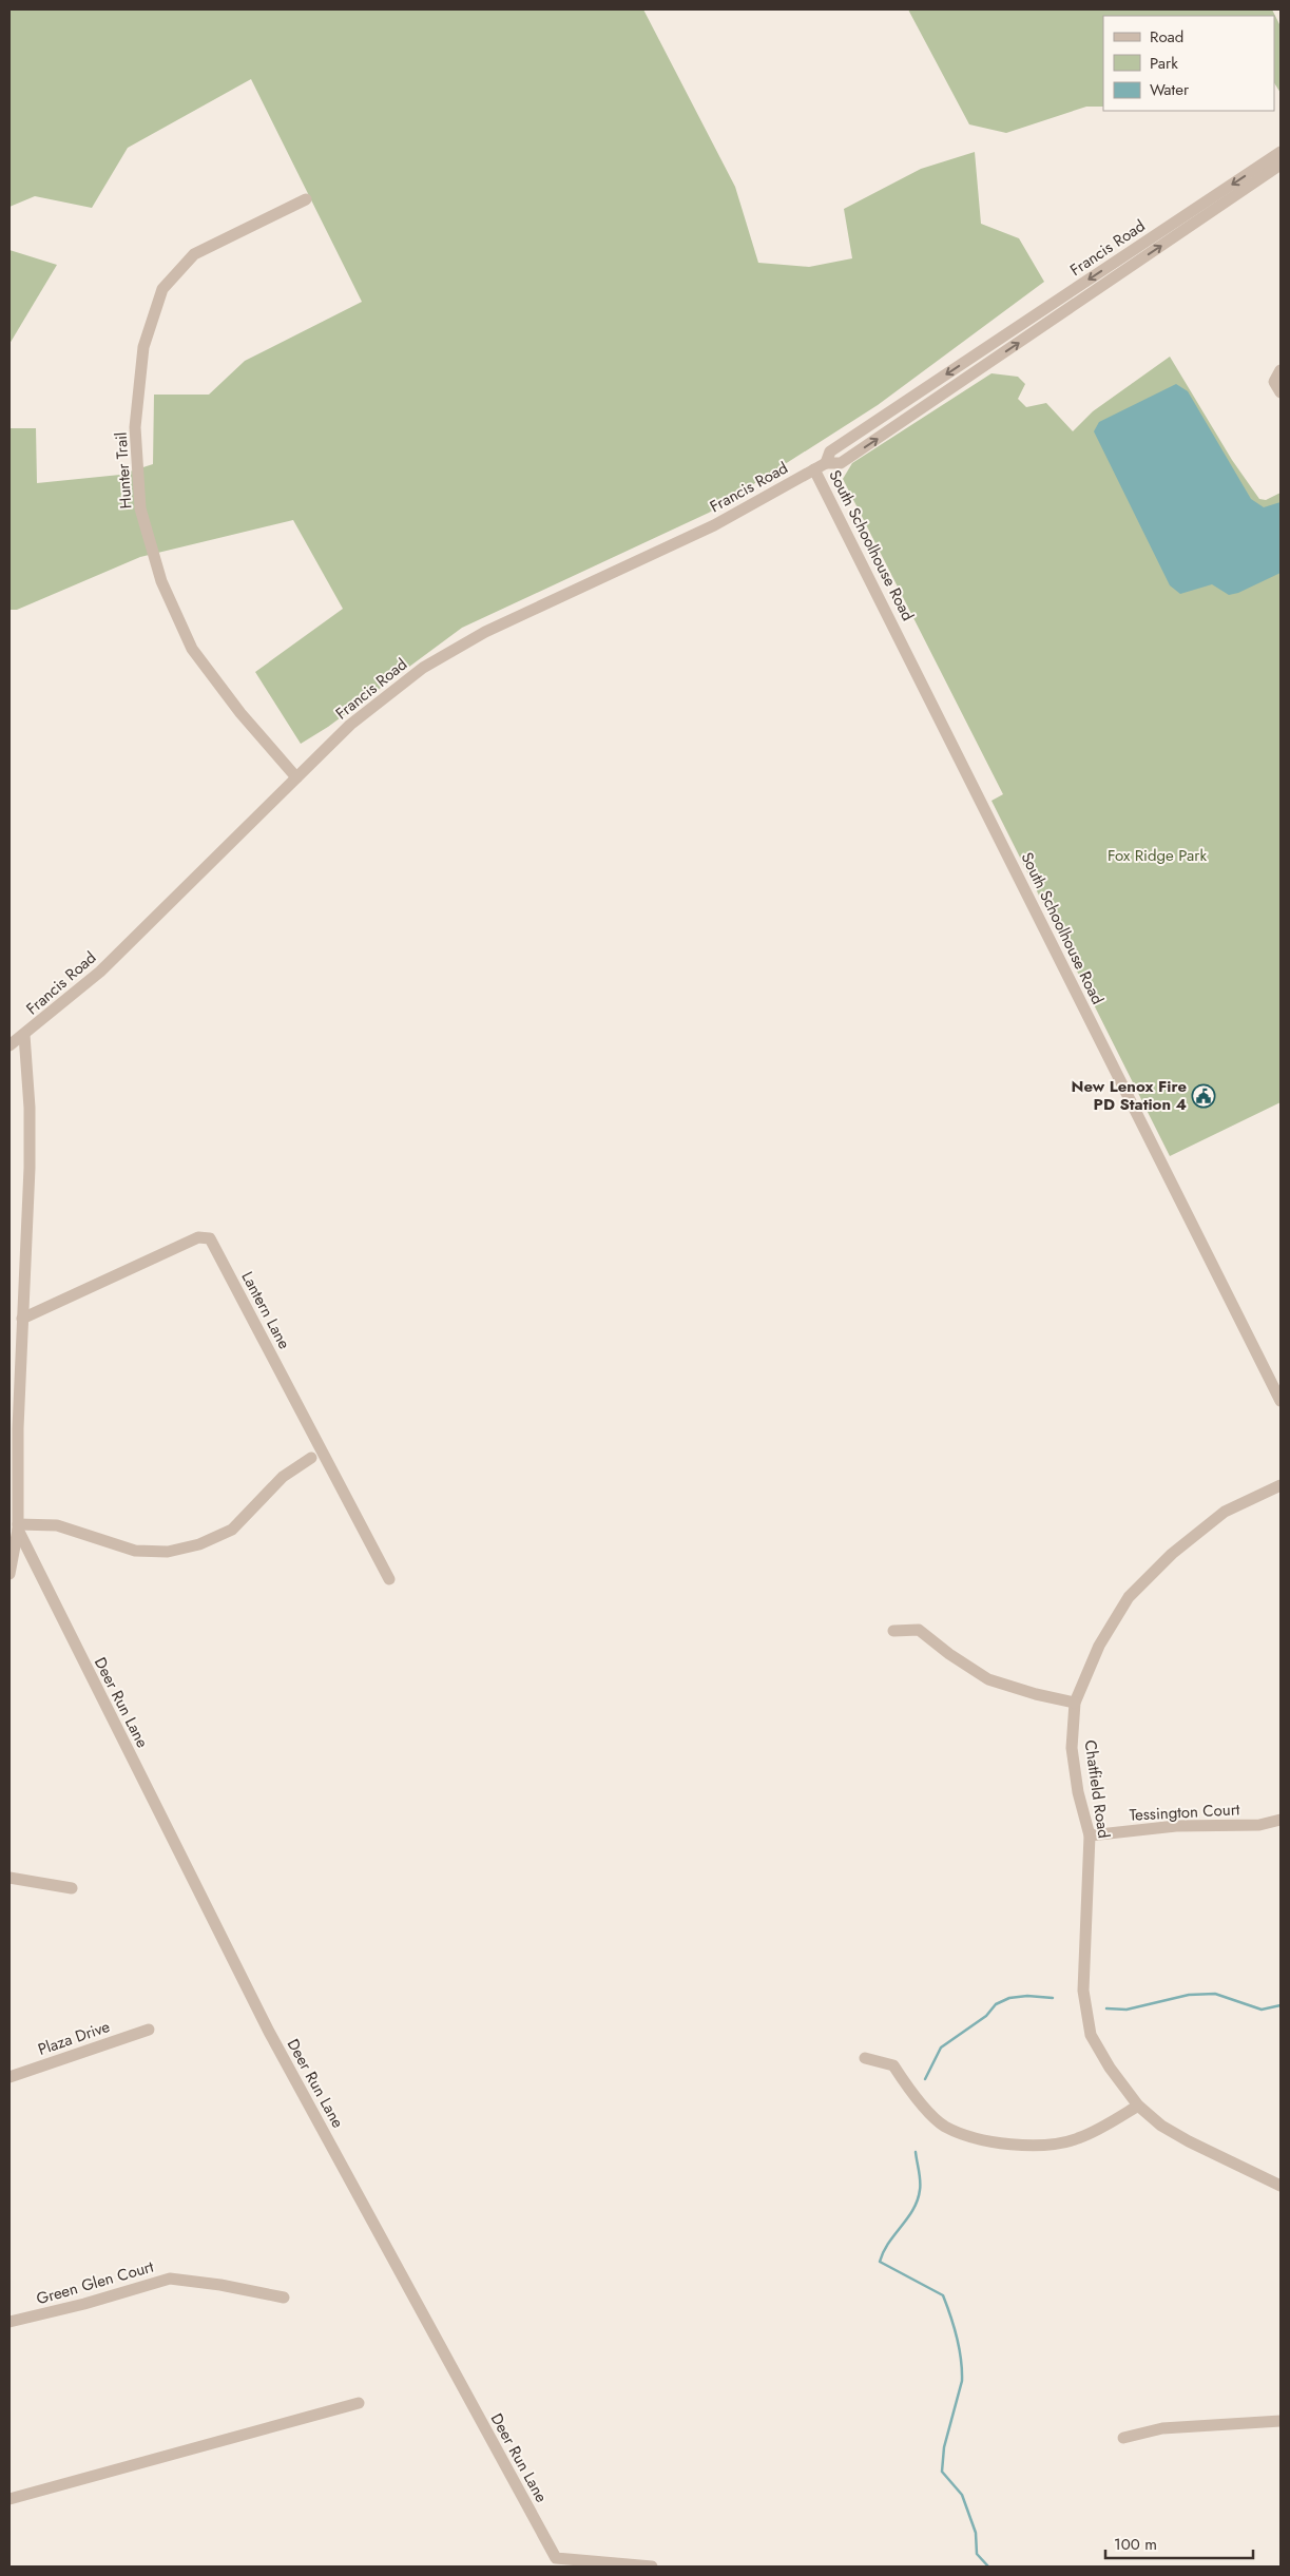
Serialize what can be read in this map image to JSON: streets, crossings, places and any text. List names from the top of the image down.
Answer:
{
  "streets": {
    "street": [
      "Francis Road",
      "Hunter Trail",
      "South Schoolhouse Road",
      "Lantern Lane",
      "Deer Run Lane",
      "Chatfield Road",
      "Tessington Court",
      "Plaza Drive",
      "Green Glen Court"
    ]
  },
  "crossings": [
    ["Francis Road", "Hunter Trail"],
    ["Francis Road", "South Schoolhouse Road"],
    ["Chatfield Road", "Tessington Court"]
  ],
  "parks": ["Fox Ridge Park"],
  "places": {
    "public building": ["New Lenox Fire PD Station 4"]
  },
  "legend": ["Road", "Park", "Water"],
  "scale_bar": "100 m"
}
